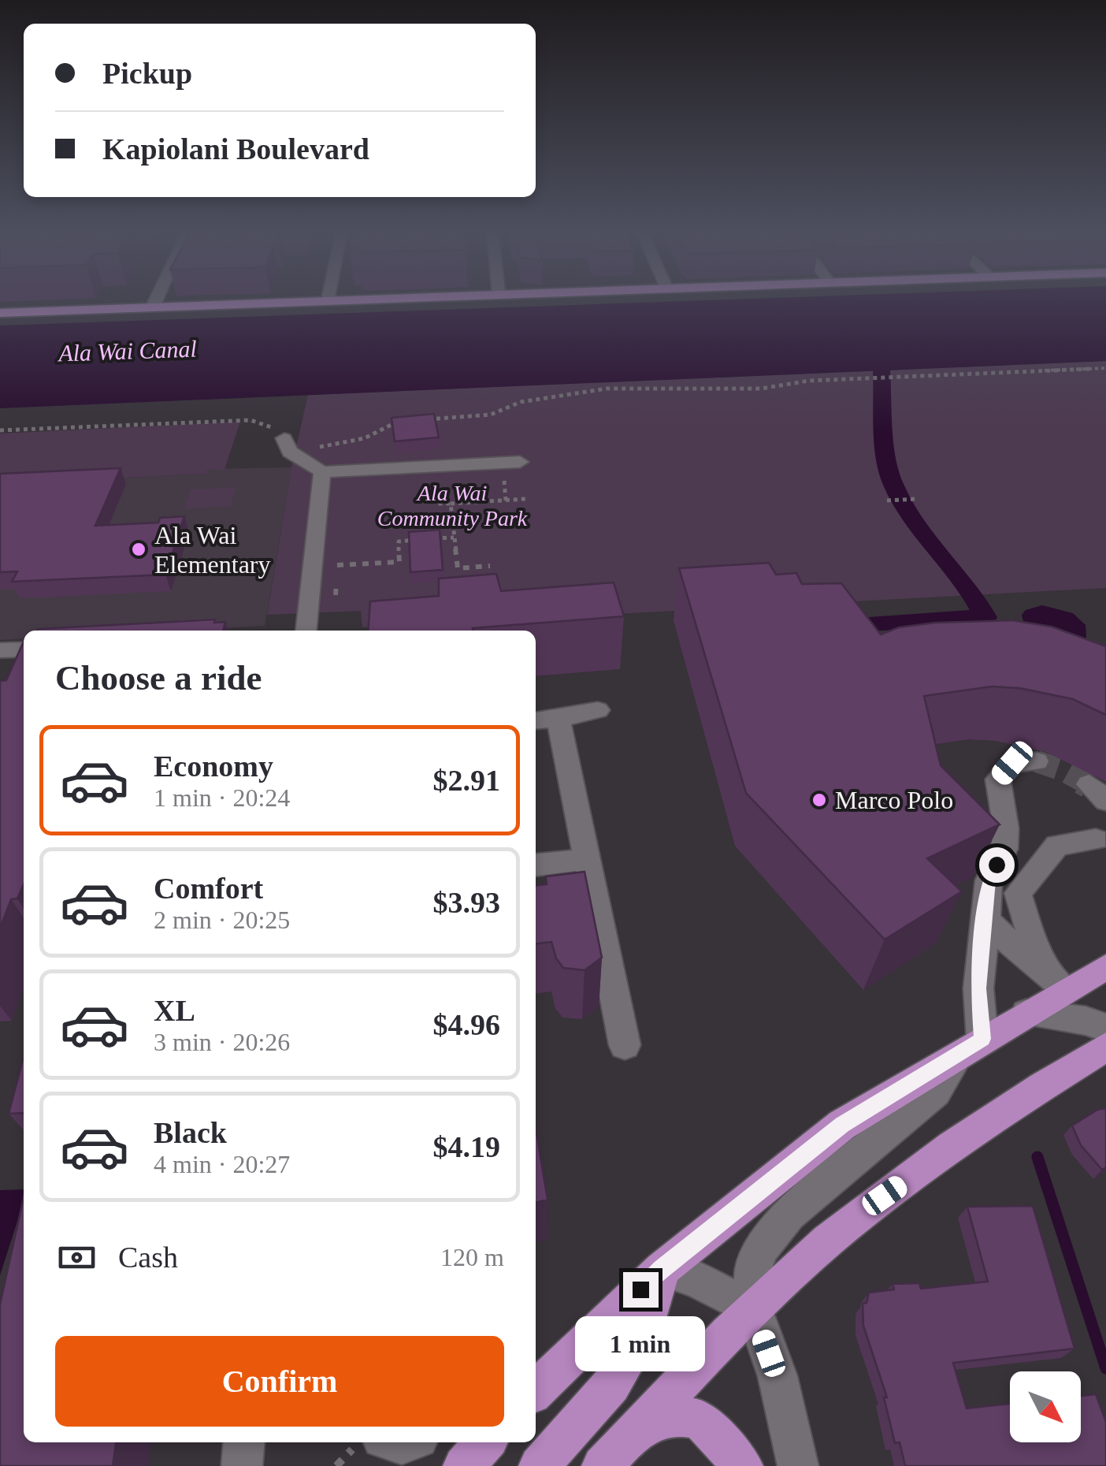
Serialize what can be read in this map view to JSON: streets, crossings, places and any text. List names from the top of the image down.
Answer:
{
  "water": ["Ala Wai Canal"],
  "parks": ["Ala Wai Community Park"],
  "places": ["Ala Wai Elementary", "Marco Polo"],
  "north": "bottom right",
  "page": {
    "banner": ["Pickup", "Kapiolani Boulevard"],
    "heading": "Choose a ride",
    "list": [
      {
        "name": "Economy",
        "note": "1 min · 20:24",
        "value": "$2.91"
      },
      {
        "name": "Comfort",
        "note": "2 min · 20:25",
        "value": "$3.93"
      },
      {
        "name": "XL",
        "note": "3 min · 20:26",
        "value": "$4.96"
      },
      {
        "name": "Black",
        "note": "4 min · 20:27",
        "value": "$4.19"
      }
    ],
    "pay": ["Cash", "120 m"],
    "bubble": "1 min",
    "buttons": "Confirm"
  }
}
